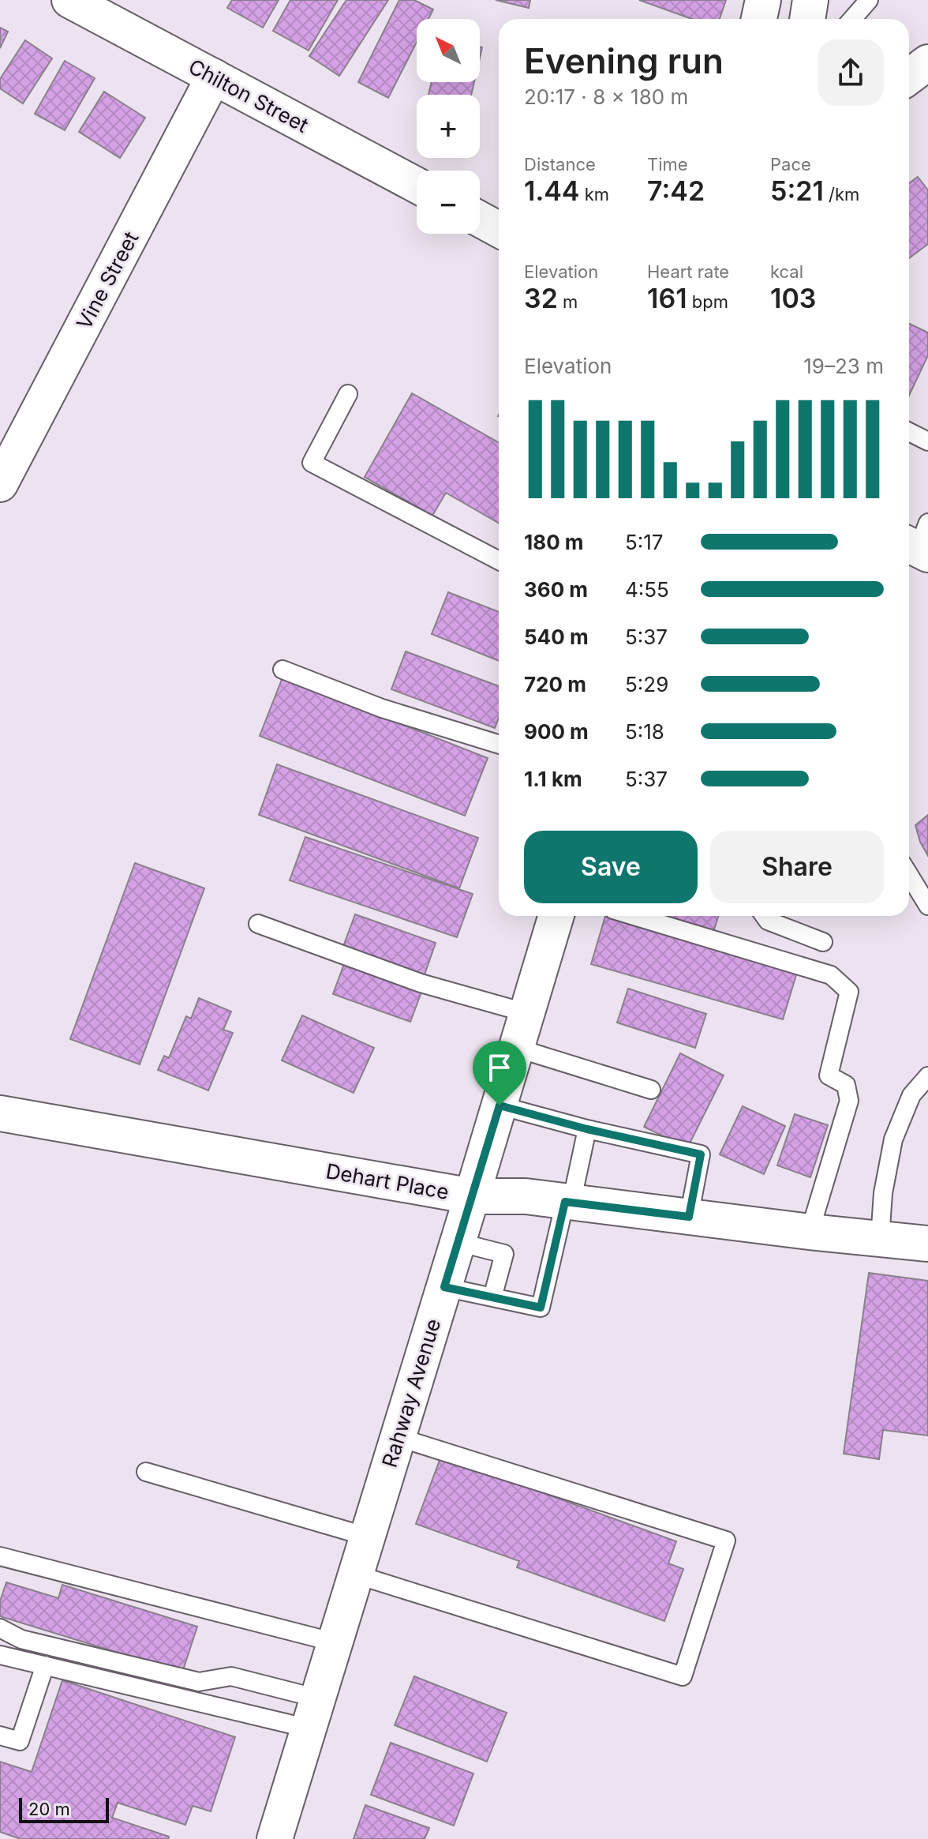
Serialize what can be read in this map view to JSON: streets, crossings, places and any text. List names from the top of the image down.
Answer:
{
  "streets": {
    "main road": [
      "Chilton Street",
      "Vine Street",
      "Dehart Place",
      "Rahway Avenue"
    ]
  },
  "crossings": [
    ["Chilton Street", "Vine Street"],
    ["Dehart Place", "Rahway Avenue"]
  ],
  "scale_bar": "20 m",
  "north": "top left",
  "page": {
    "map_buttons": ["+", "−"],
    "heading": ["Evening run", "20:17 · 8 × 180 m"],
    "stats": [
      ["Distance", "1.44 km"],
      ["Time", "7:42"],
      ["Pace", "5:21 /km"],
      ["Elevation", "32 m"],
      ["Heart rate", "161 bpm"],
      ["kcal", "103"]
    ],
    "chart": ["Elevation", "19–23 m"],
    "list": [
      {
        "name": "180 m",
        "note": "5:17"
      },
      {
        "name": "360 m",
        "note": "4:55"
      },
      {
        "name": "540 m",
        "note": "5:37"
      },
      {
        "name": "720 m",
        "note": "5:29"
      },
      {
        "name": "900 m",
        "note": "5:18"
      },
      {
        "name": "1.1 km",
        "note": "5:37"
      }
    ],
    "buttons": ["Save", "Share"],
    "scale": "20 m"
  }
}
